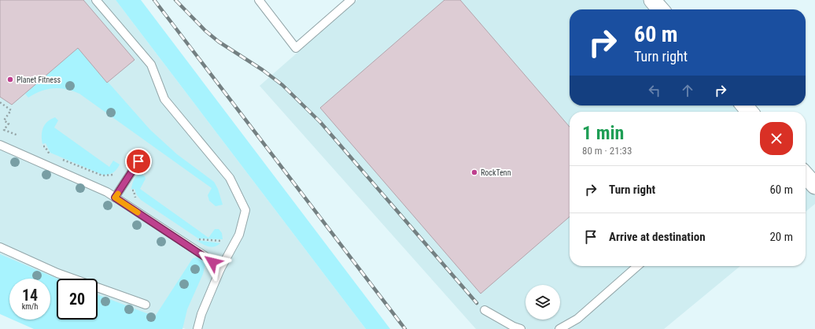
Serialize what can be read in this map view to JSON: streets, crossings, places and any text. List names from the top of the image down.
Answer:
{
  "places": ["Planet Fitness", "RockTenn"],
  "page": {
    "turn": ["60 m", "Turn right"],
    "heading": ["1 min", "80 m · 21:33"],
    "list": [
      {
        "name": "Turn right",
        "value": "60 m"
      },
      {
        "name": "Arrive at destination",
        "value": "20 m"
      }
    ],
    "speed": "14 km/h",
    "limit": "20"
  }
}
